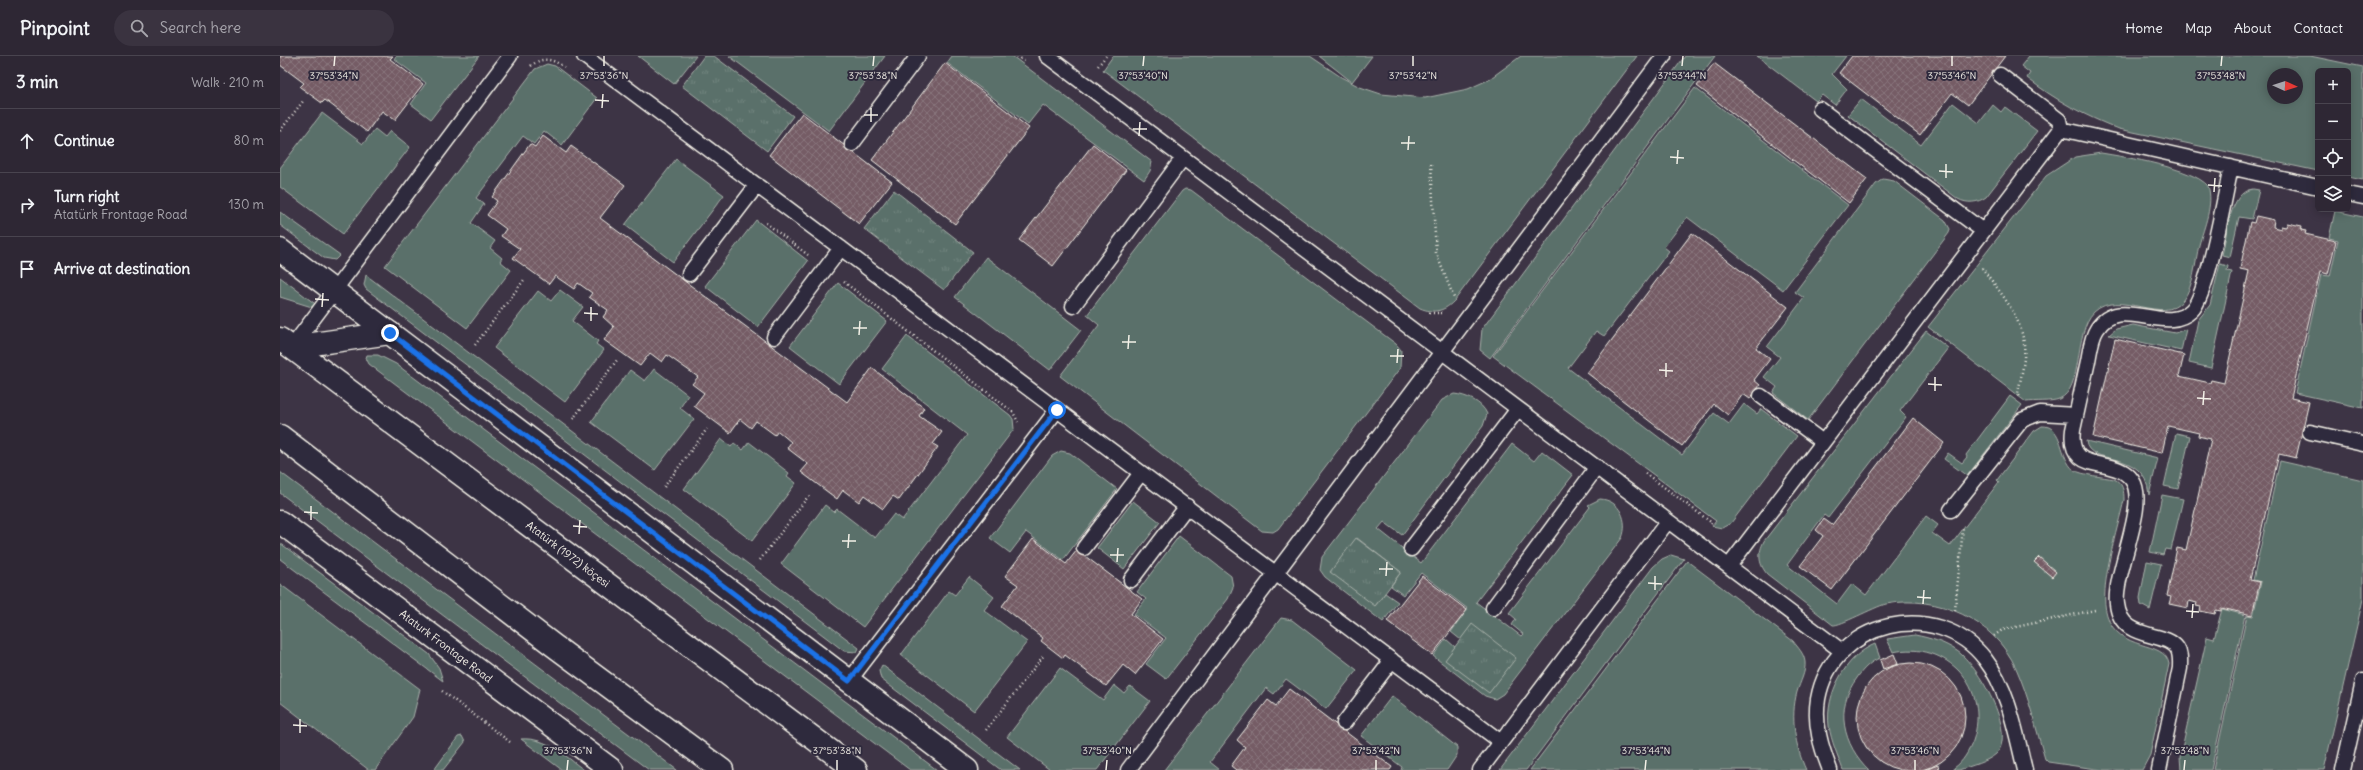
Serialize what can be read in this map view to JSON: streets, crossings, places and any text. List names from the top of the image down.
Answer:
{
  "streets": {
    "main road": ["Atatürk (1972) köçesi", "Ataturk Frontage Road"]
  },
  "north": "right",
  "page": {
    "header": "Pinpoint",
    "search": "Search here",
    "nav": [
      "Home",
      "Map",
      "About",
      "Contact"
    ],
    "heading": ["3 min", "Walk · 210 m"],
    "map_buttons": ["+", "−"],
    "list": [
      ["Continue", "80 m"],
      ["Turn right", "Atatürk Frontage Road", "130 m"],
      "Arrive at destination"
    ]
  },
  "coordinates": [
    "37°53'34\"N",
    "37°53'36\"N",
    "37°53'38\"N",
    "37°53'40\"N",
    "37°53'42\"N",
    "37°53'44\"N",
    "37°53'46\"N",
    "37°53'48\"N"
  ]
}
